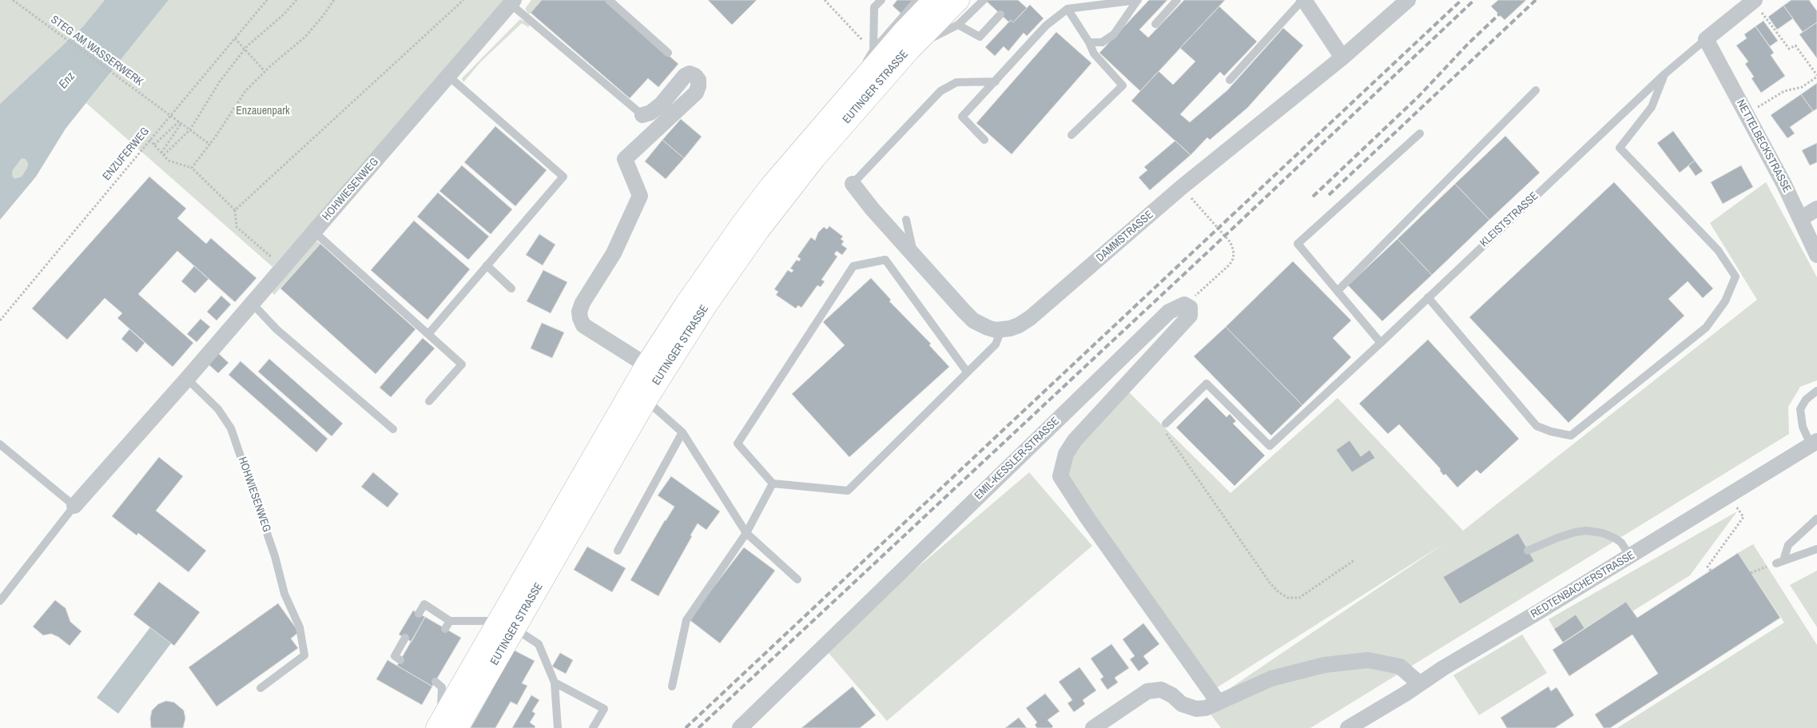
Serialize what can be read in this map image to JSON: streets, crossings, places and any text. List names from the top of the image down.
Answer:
{
  "streets": {
    "main road": ["EUTINGER STRASSE"],
    "street": [
      "NETTELBECKSTRASSE",
      "HOHWIESENWEG",
      "KLEISTSTRASSE",
      "DAMMSTRASSE",
      "EMIL-KESSLER-STRASSE",
      "REDTENBACHERSTRASSE"
    ],
    "path": ["STEG AM WASSERWERK", "ENZUFERWEG"]
  },
  "crossings": [
    ["STEG AM WASSERWERK", "ENZUFERWEG"],
    ["NETTELBECKSTRASSE", "KLEISTSTRASSE"]
  ],
  "water": ["Enz"],
  "parks": ["Enzauenpark"]
}
